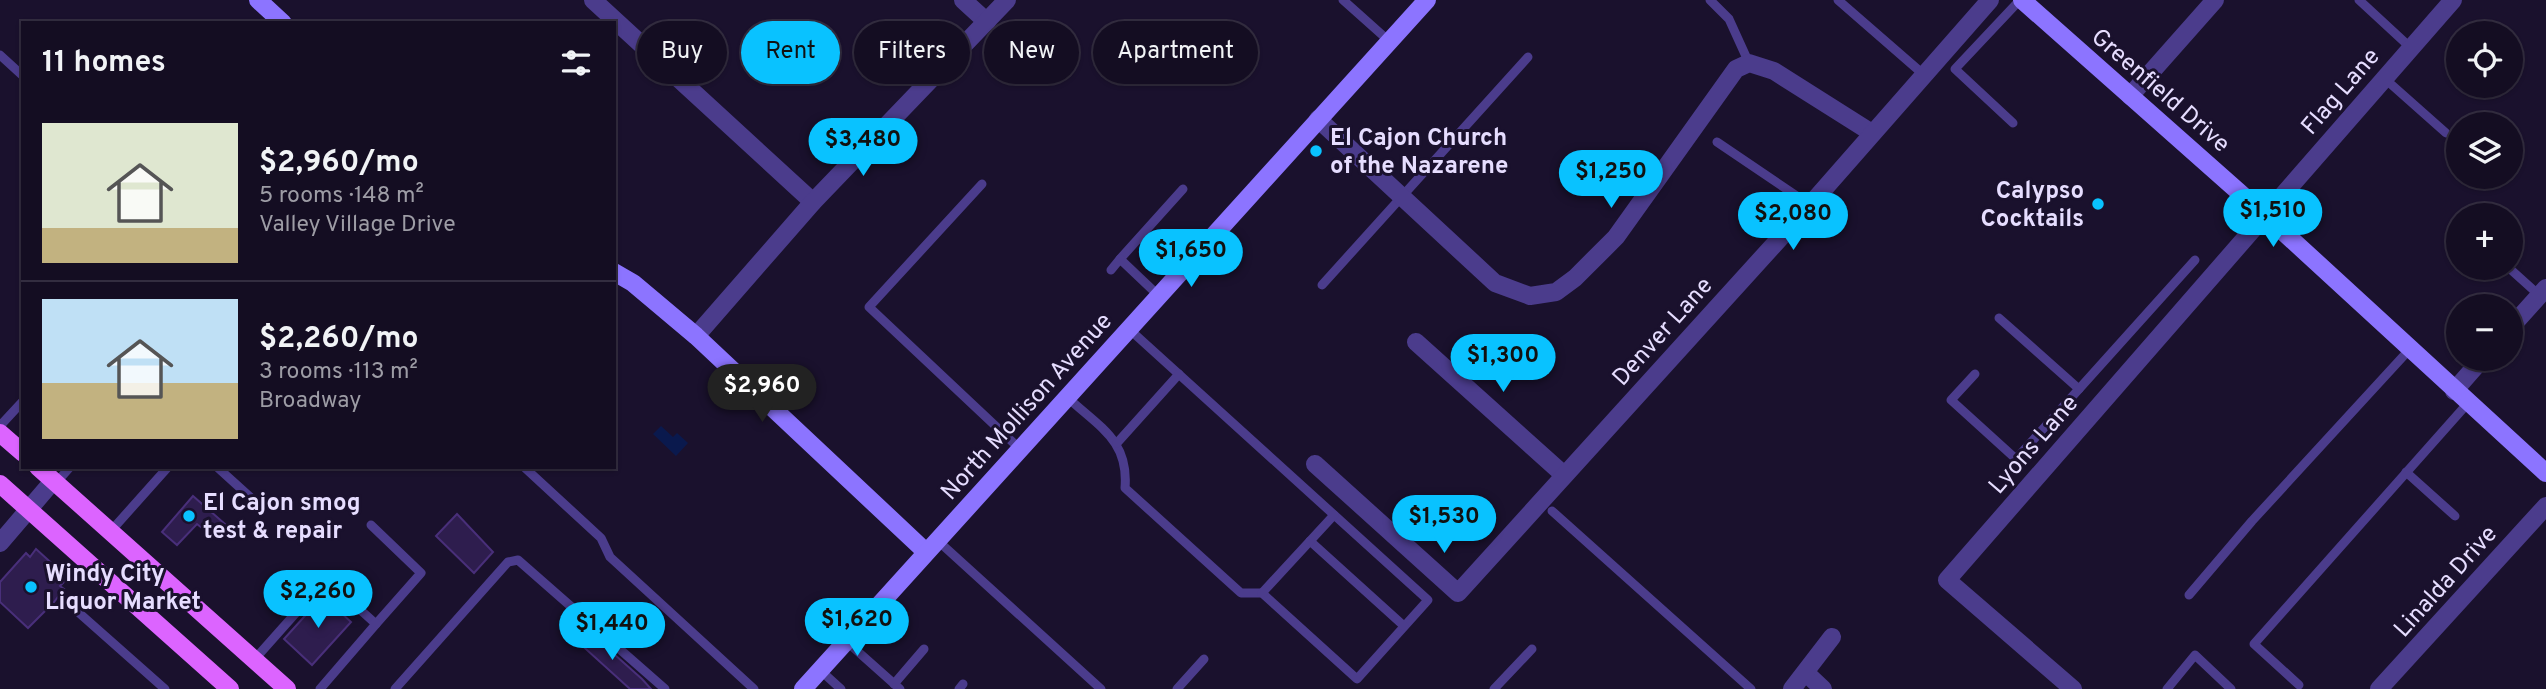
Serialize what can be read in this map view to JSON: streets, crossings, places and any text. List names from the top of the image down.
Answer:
{
  "streets": {
    "main road": ["Greenfield Drive", "North Mollison Avenue"],
    "street": [
      "Flag Lane",
      "Denver Lane",
      "Lyons Lane",
      "Linalda Drive"
    ]
  },
  "crossings": [
    ["Greenfield Drive", "Flag Lane"],
    ["Greenfield Drive", "Lyons Lane"],
    ["Flag Lane", "Lyons Lane"]
  ],
  "places": [
    "El Cajon Church of the Nazarene",
    "Calypso Cocktails",
    "El Cajon smog test & repair",
    "Windy City Liquor Market"
  ],
  "page": {
    "map_buttons": ["+", "−"],
    "chip": [
      "Buy",
      "Rent",
      "Filters",
      "New",
      "Apartment"
    ],
    "heading": "11 homes",
    "list": [
      {
        "name": "$2,960/mo",
        "note": "5 rooms · 148 m² · Valley Village Drive"
      },
      {
        "name": "$2,260/mo",
        "note": "3 rooms · 113 m² · Broadway"
      }
    ],
    "price": [
      "$3,480",
      "$1,250",
      "$1,510",
      "$2,080",
      "$1,650",
      "$1,300",
      "$2,960",
      "$1,530",
      "$2,260",
      "$1,620",
      "$1,440"
    ]
  }
}
